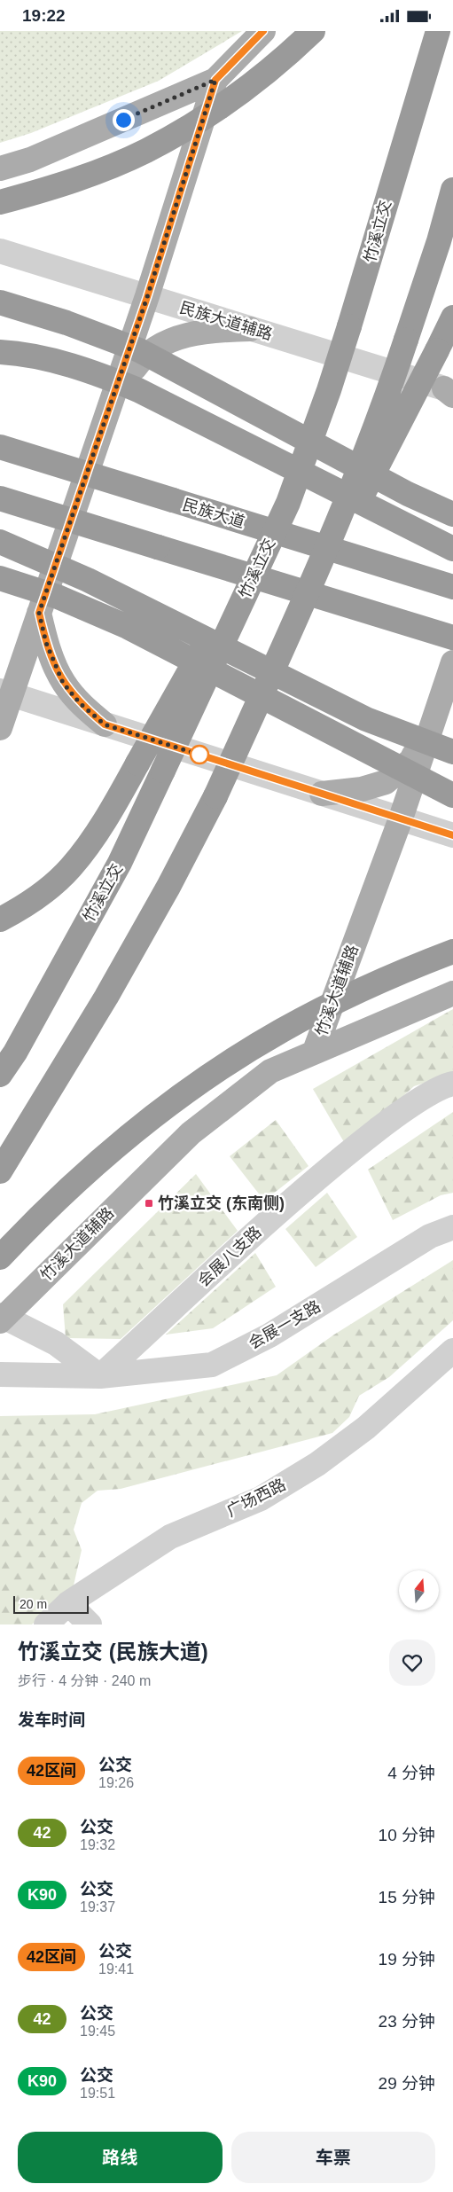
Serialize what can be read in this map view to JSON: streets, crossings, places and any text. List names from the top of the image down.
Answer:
{
  "streets": {
    "highway": ["竹溪立交", "民族大道"],
    "main road": ["竹溪大道辅路"],
    "street": [
      "民族大道辅路",
      "会展八支路",
      "会展一支路",
      "广场西路"
    ]
  },
  "crossings": [
    ["会展八支路", "会展一支路"]
  ],
  "places": {
    "transit": ["竹溪立交 (东南侧)"]
  },
  "lines": ["bus line 42区间"],
  "scale_bar": "20 m",
  "north": "top",
  "page": {
    "status": "19:22",
    "scale": "20 m",
    "heading": [
      ["竹溪立交 (民族大道)", "步行 · 4 分钟 · 240 m"],
      "发车时间"
    ],
    "list": [
      {
        "mark": "42区间",
        "name": "公交",
        "note": "19:26",
        "value": "4 分钟"
      },
      {
        "mark": "42",
        "name": "公交",
        "note": "19:32",
        "value": "10 分钟"
      },
      {
        "mark": "K90",
        "name": "公交",
        "note": "19:37",
        "value": "15 分钟"
      },
      {
        "mark": "42区间",
        "name": "公交",
        "note": "19:41",
        "value": "19 分钟"
      },
      {
        "mark": "42",
        "name": "公交",
        "note": "19:45",
        "value": "23 分钟"
      },
      {
        "mark": "K90",
        "name": "公交",
        "note": "19:51",
        "value": "29 分钟"
      }
    ],
    "buttons": ["路线", "车票"]
  }
}
